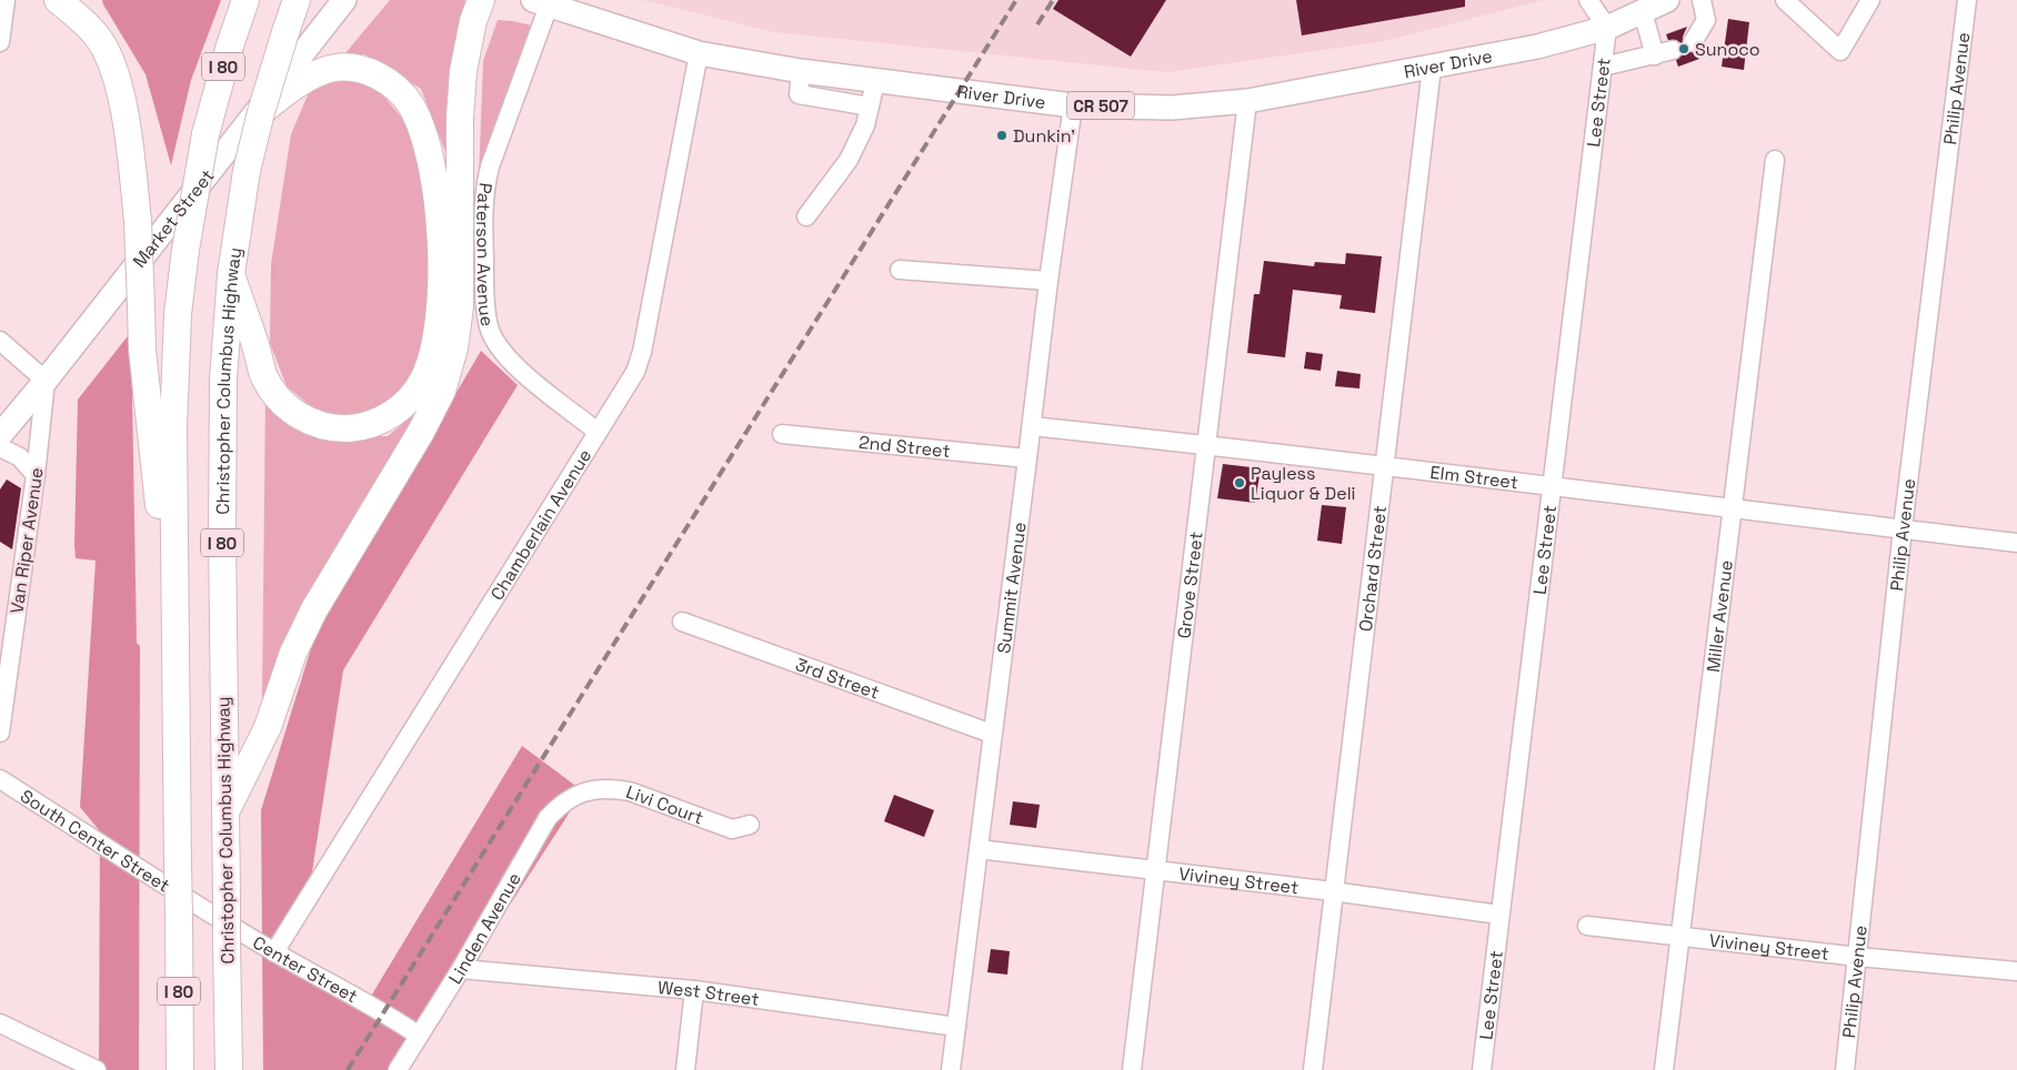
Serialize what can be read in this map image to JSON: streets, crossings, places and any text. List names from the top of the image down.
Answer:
{
  "streets": {
    "highway": ["I 80", "Christopher Columbus Highway"],
    "main road": ["River Drive", "CR 507", "Market Street"],
    "street": [
      "Philip Avenue",
      "Lee Street",
      "Paterson Avenue",
      "2nd Street",
      "Elm Street",
      "Chamberlain Avenue",
      "Van Riper Avenue",
      "Orchard Street",
      "Grove Street",
      "Summit Avenue",
      "Miller Avenue",
      "3rd Street",
      "Livi Court",
      "South Center Street",
      "Viviney Street",
      "Linden Avenue",
      "Center Street",
      "West Street"
    ]
  },
  "crossings": [
    ["River Drive", "Lee Street"],
    ["River Drive", "Paterson Avenue"],
    ["River Drive", "Chamberlain Avenue"],
    ["River Drive", "Orchard Street"],
    ["River Drive", "Grove Street"],
    ["River Drive", "Summit Avenue"],
    ["I 80", "South Center Street"],
    ["I 80", "Center Street"],
    ["Philip Avenue", "Elm Street"],
    ["Philip Avenue", "Viviney Street"],
    ["Lee Street", "Elm Street"],
    ["Lee Street", "Viviney Street"],
    ["Market Street", "Van Riper Avenue"],
    ["Paterson Avenue", "Chamberlain Avenue"],
    ["2nd Street", "Summit Avenue"],
    ["Elm Street", "Orchard Street"],
    ["Elm Street", "Grove Street"],
    ["Elm Street", "Summit Avenue"],
    ["Elm Street", "Miller Avenue"],
    ["Chamberlain Avenue", "Center Street"],
    ["Orchard Street", "Viviney Street"],
    ["Grove Street", "Viviney Street"],
    ["Summit Avenue", "3rd Street"],
    ["Summit Avenue", "Viviney Street"],
    ["Summit Avenue", "West Street"],
    ["Miller Avenue", "Viviney Street"],
    ["Livi Court", "Linden Avenue"],
    ["South Center Street", "Center Street"],
    ["Linden Avenue", "Center Street"],
    ["Linden Avenue", "West Street"]
  ],
  "places": ["Sunoco", "Dunkin'", "Payless Liquor & Deli"]
}
